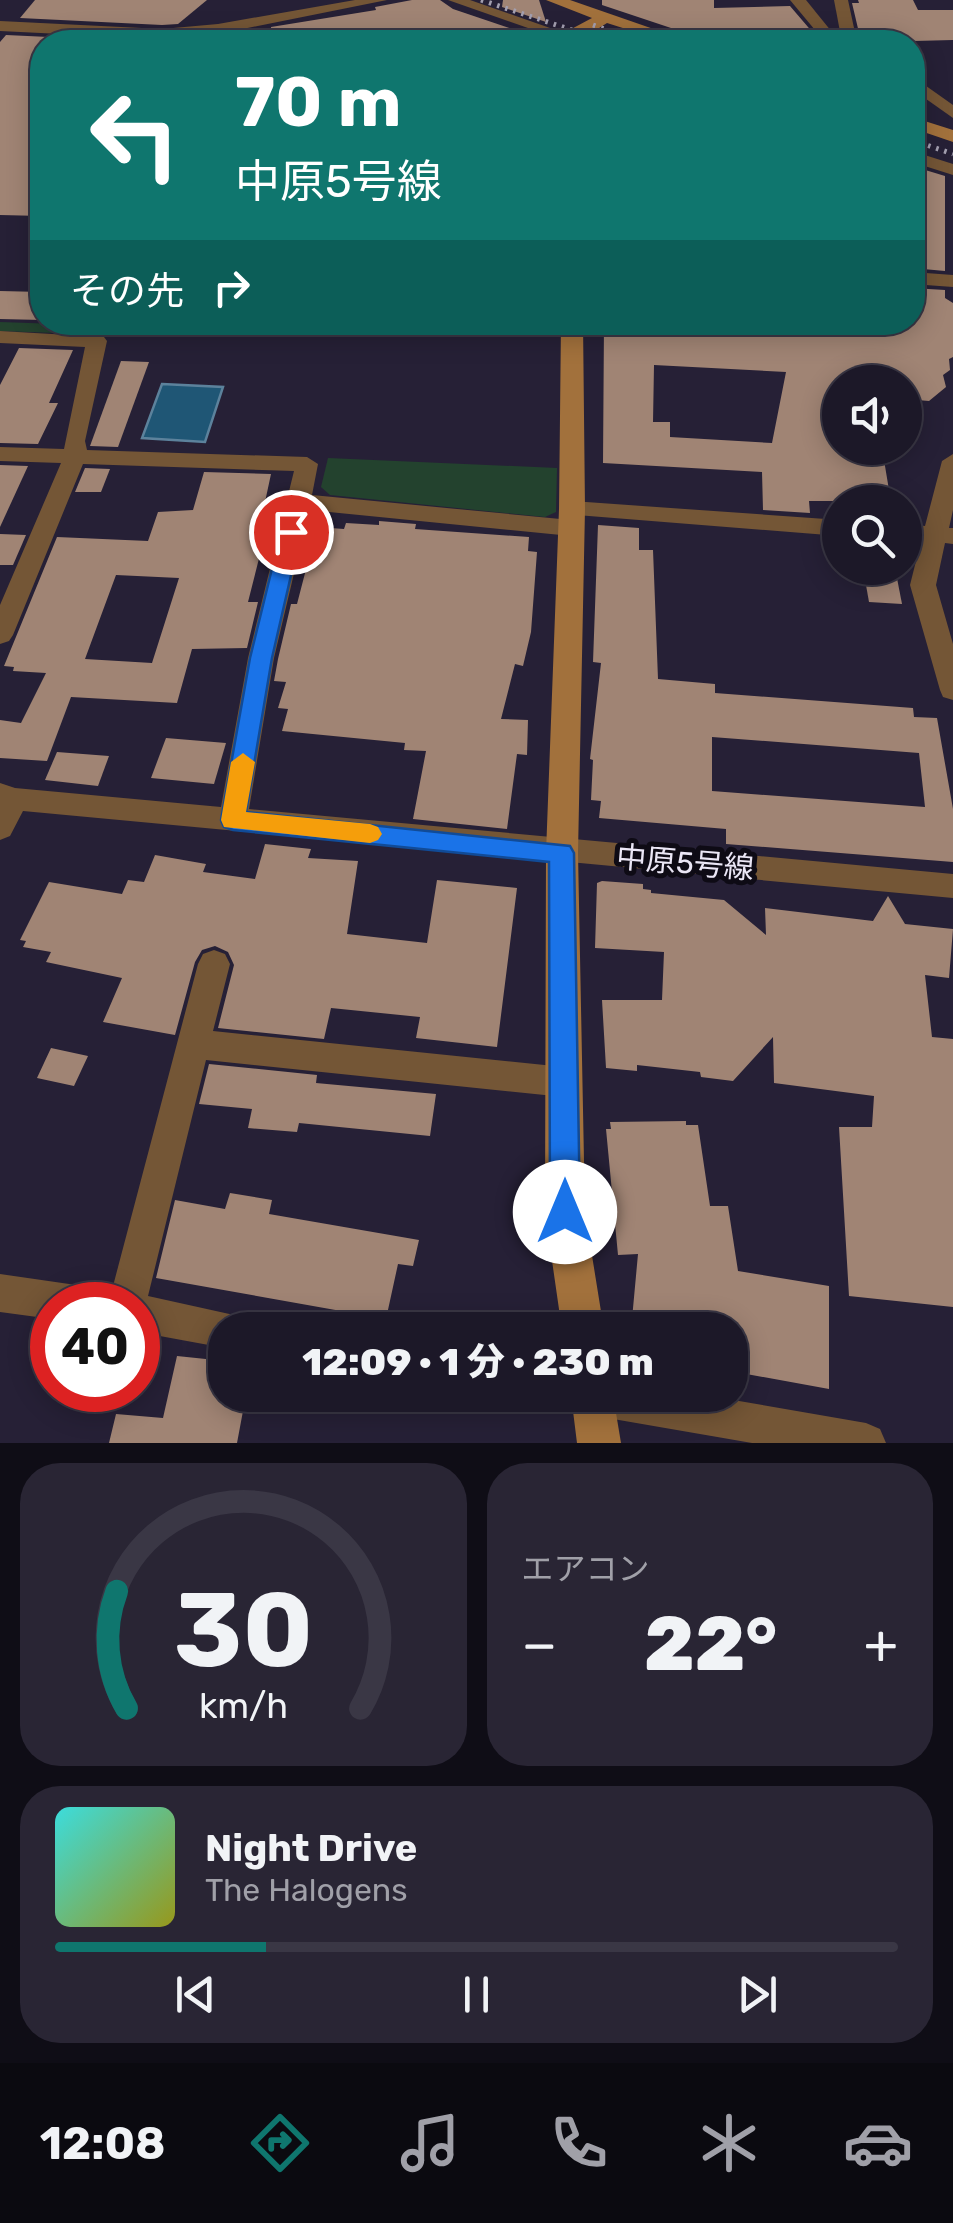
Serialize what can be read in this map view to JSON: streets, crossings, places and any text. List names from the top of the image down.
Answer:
{
  "streets": {
    "street": ["中原5号線"]
  },
  "page": {
    "turn": ["70 m", "中原5号線"],
    "then": "その先",
    "limit": "40",
    "trip": "12:09 · 1 分 · 230 m",
    "tile": "エアコン",
    "heat": ["−", "22°", "+"],
    "song": ["Night Drive", "The Halogens"],
    "tabs": "12:08",
    "gauge": ["30", "km/h"]
  }
}
